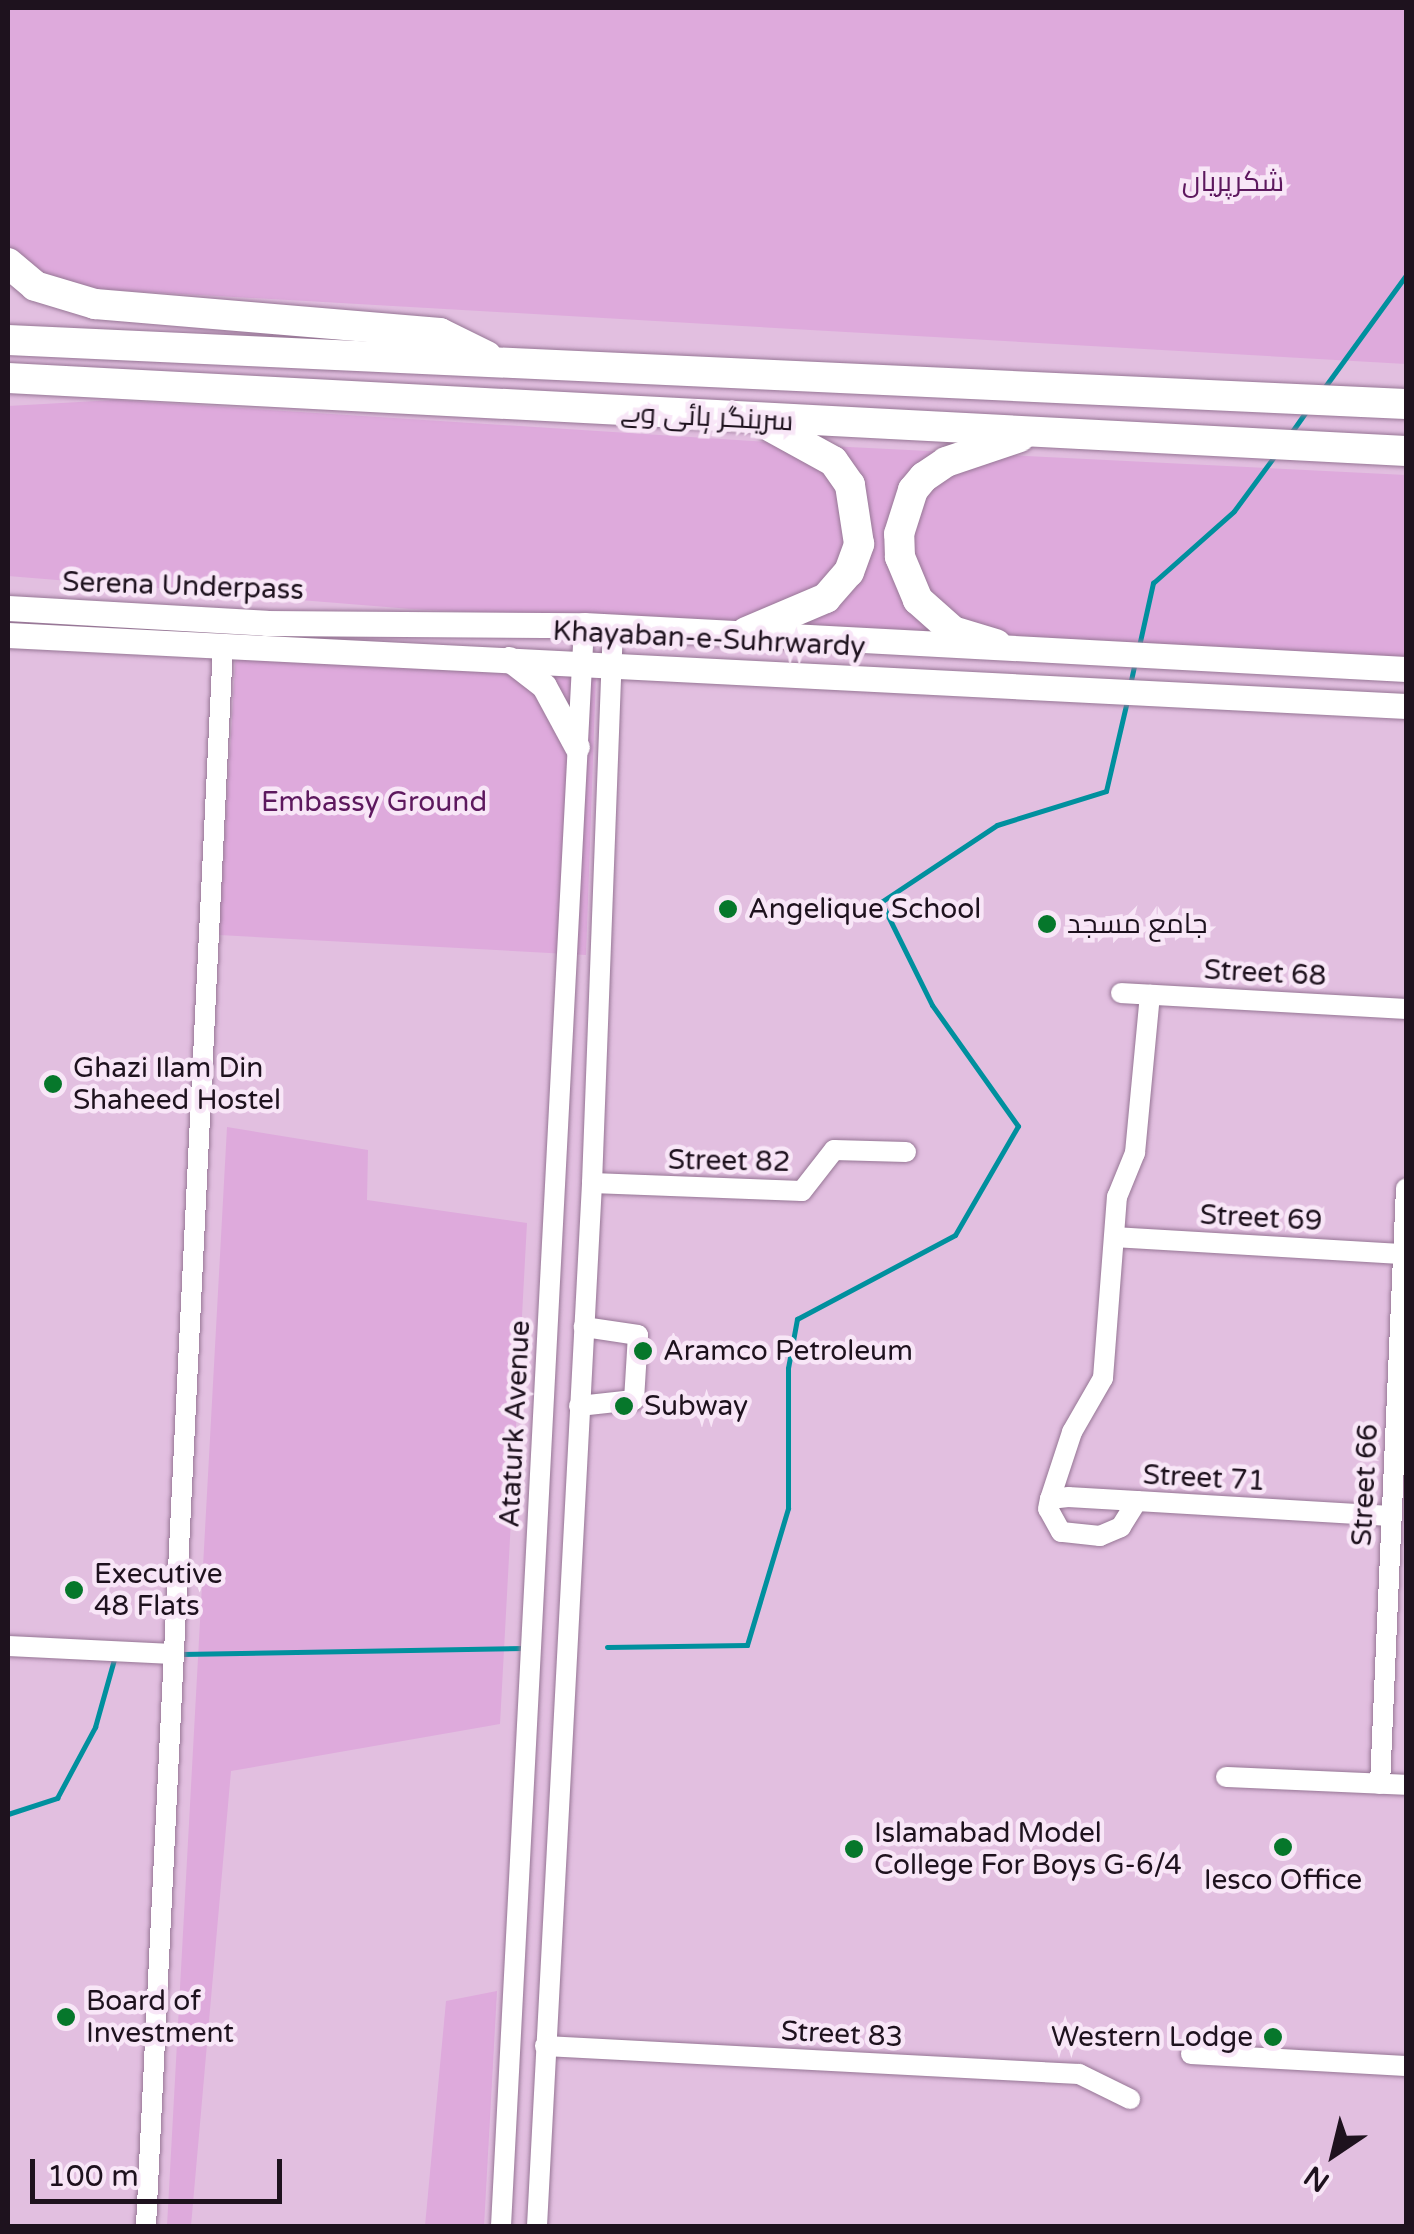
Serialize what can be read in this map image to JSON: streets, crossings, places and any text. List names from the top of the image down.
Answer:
{
  "streets": {
    "highway": ["سرینگر ہائی وے"],
    "main road": ["Serena Underpass", "Khayaban-e-Suhrwardy"],
    "street": [
      "Street 68",
      "Street 82",
      "Street 69",
      "Ataturk Avenue",
      "Street 71",
      "Street 66",
      "Street 83"
    ]
  },
  "crossings": [
    ["Serena Underpass", "Khayaban-e-Suhrwardy"],
    ["Khayaban-e-Suhrwardy", "Ataturk Avenue"],
    ["Street 69", "Street 66"],
    ["Street 71", "Street 66"]
  ],
  "parks": ["شکرپریاں", "Embassy Ground"],
  "places": [
    "Angelique School",
    "جامع مسجد",
    "Ghazi Ilam Din Shaheed Hostel",
    "Aramco Petroleum",
    "Subway",
    "Executive 48 Flats",
    "Iesco Office",
    "Islamabad Model College For Boys G-6/4",
    "Board of Investment",
    "Western Lodge"
  ],
  "scale_bar": "100 m",
  "north": "bottom left"
}
